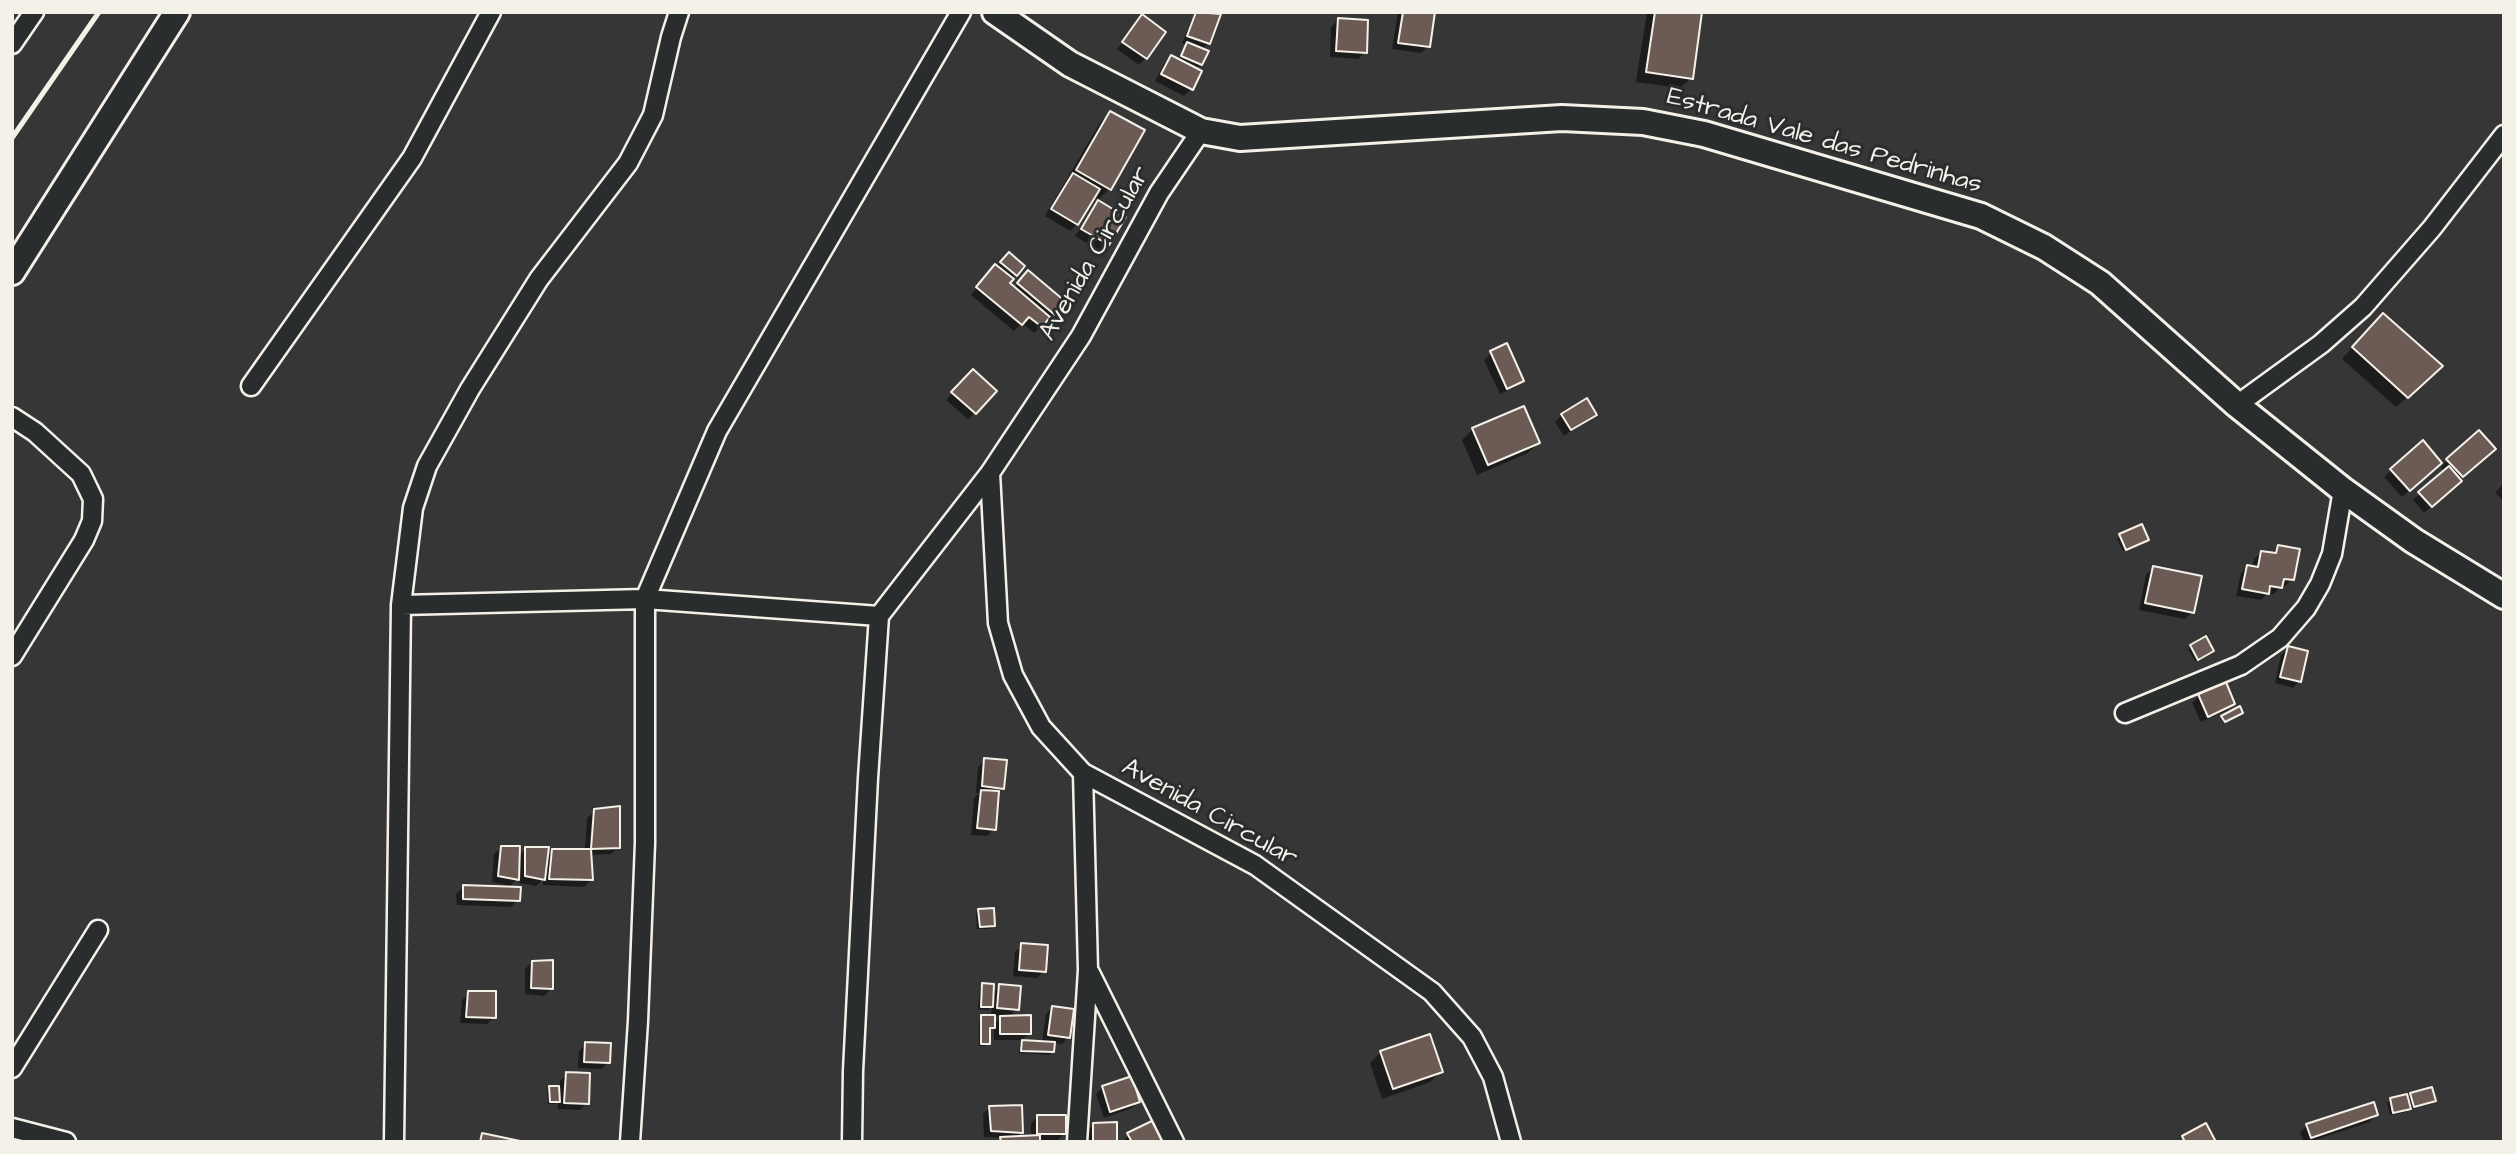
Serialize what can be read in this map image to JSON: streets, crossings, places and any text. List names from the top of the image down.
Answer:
{
  "streets": {
    "main road": ["Estrada Vale das Pedrinhas"],
    "street": ["Avenida Circular"]
  },
  "crossings": [
    ["Estrada Vale das Pedrinhas", "Avenida Circular"]
  ]
}
